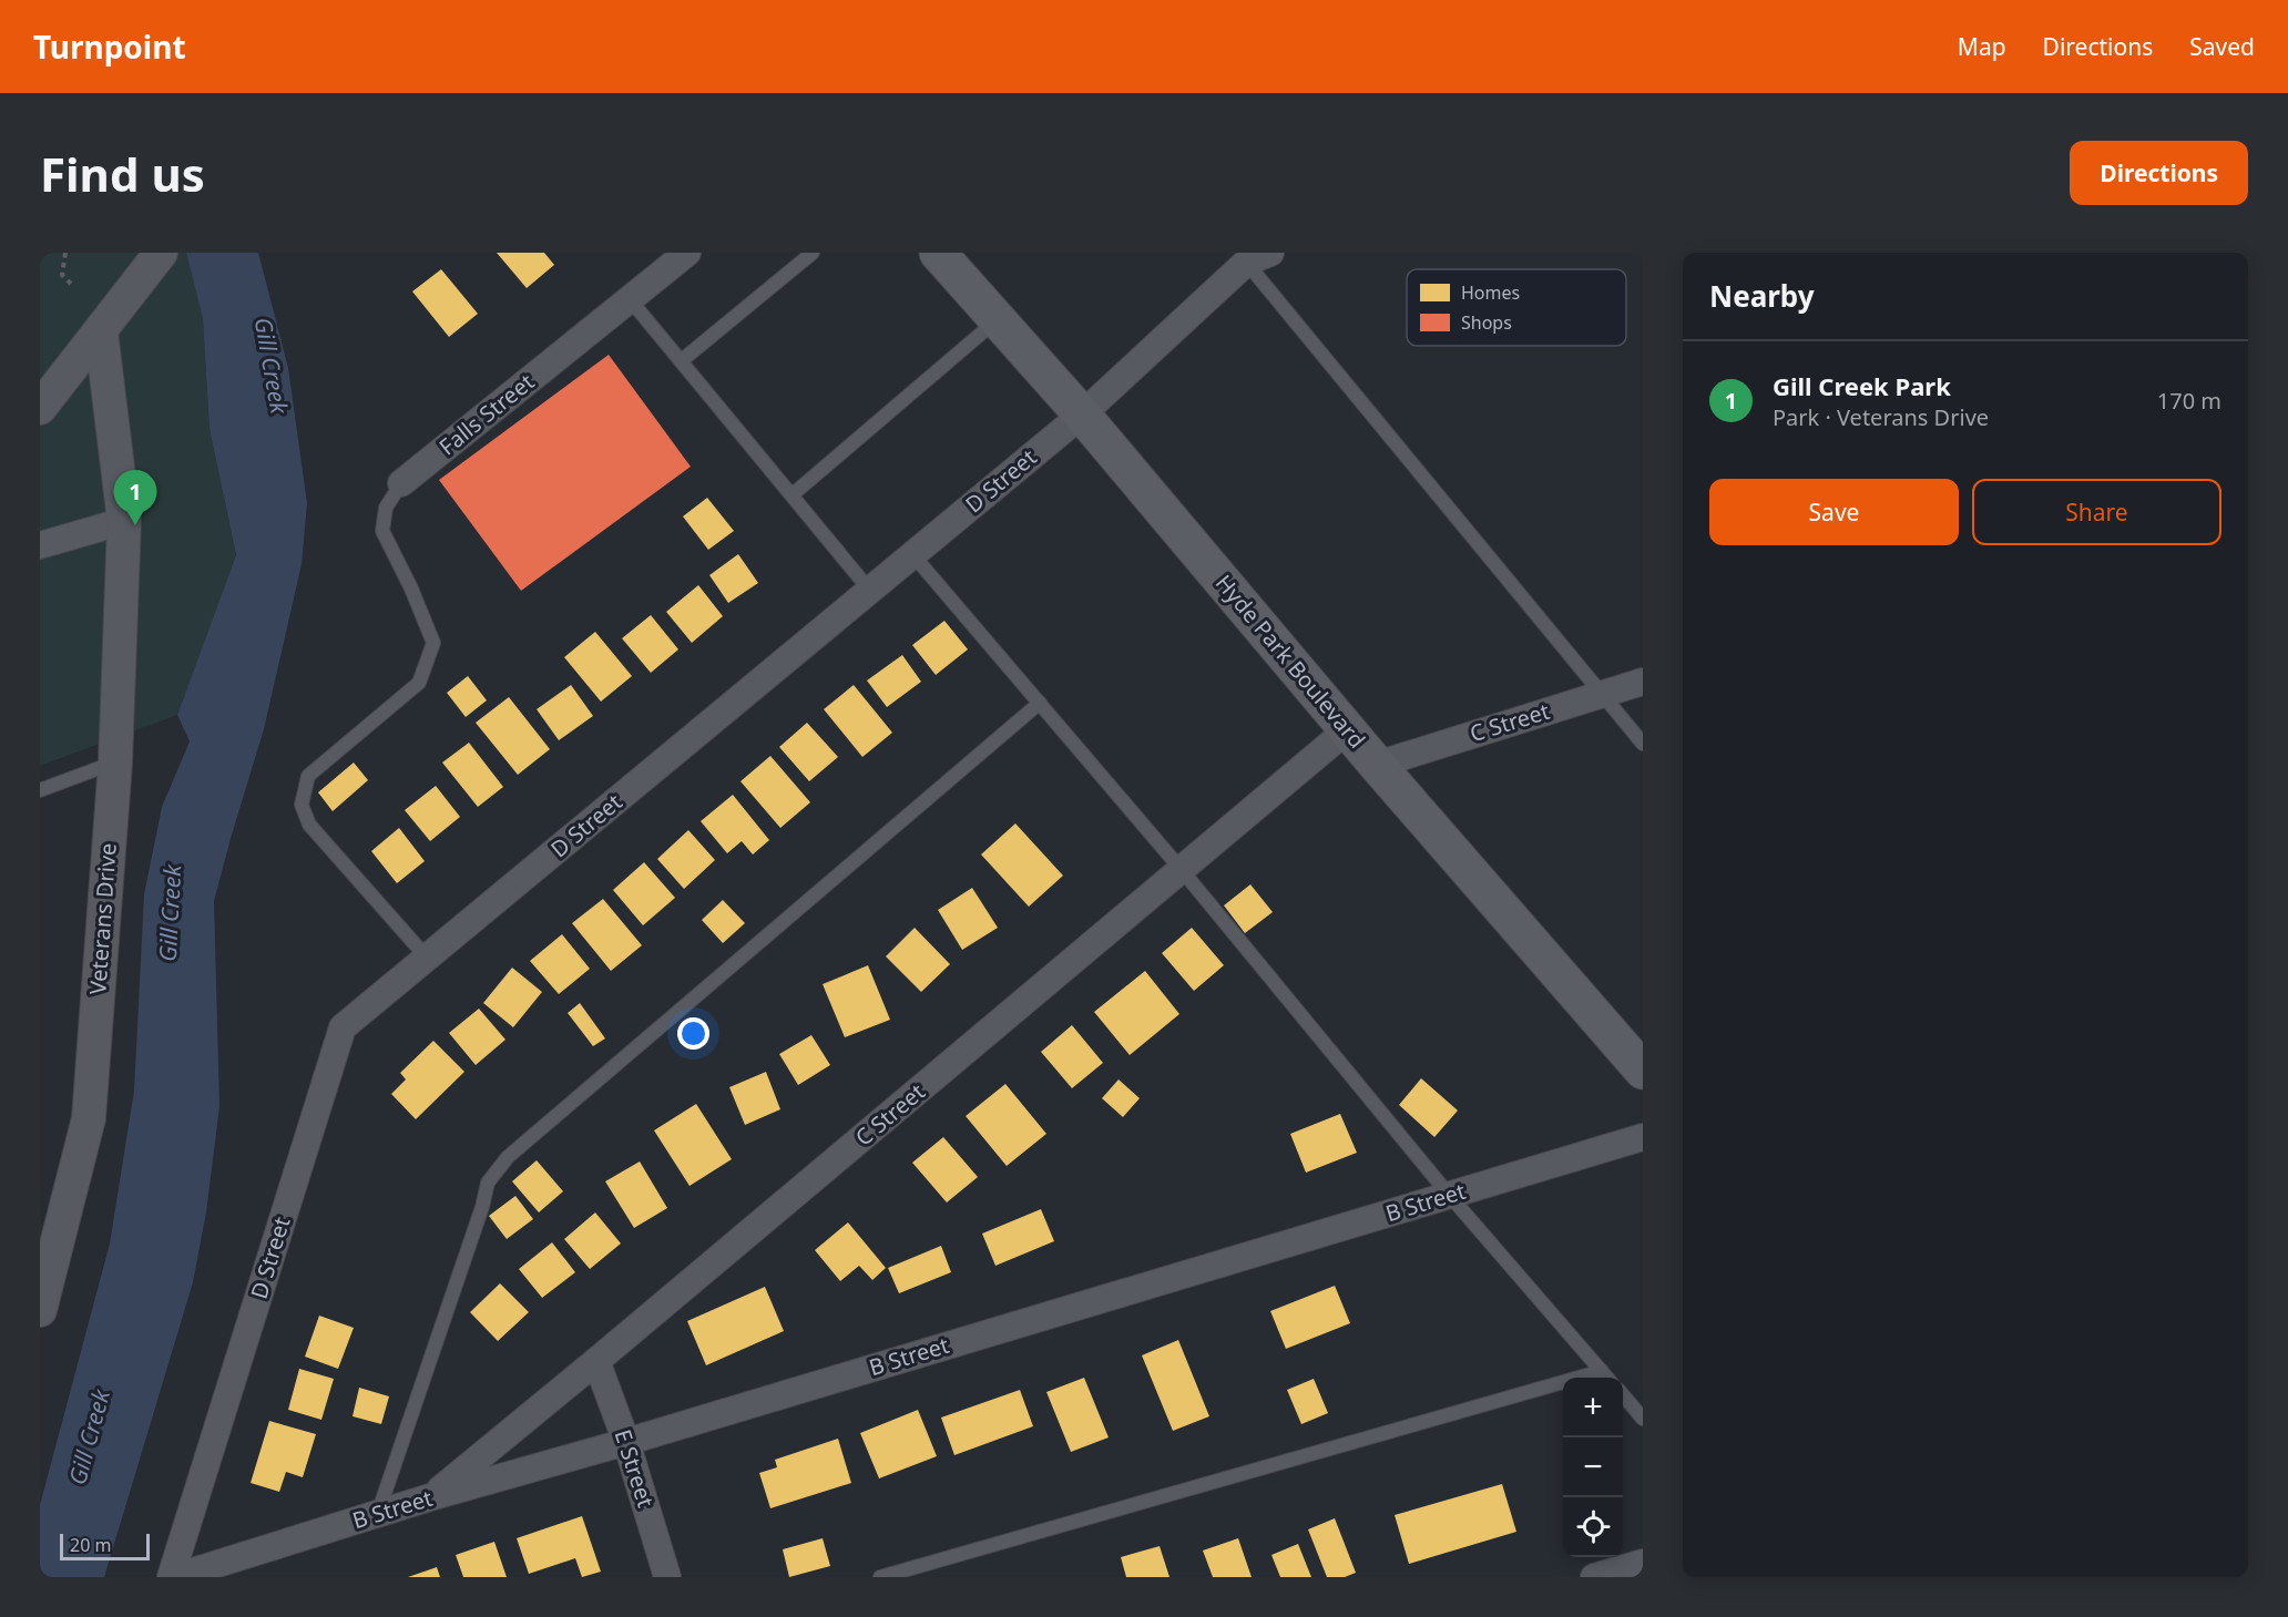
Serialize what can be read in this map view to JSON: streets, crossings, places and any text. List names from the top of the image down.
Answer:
{
  "streets": {
    "main road": ["Hyde Park Boulevard"],
    "street": [
      "Falls Street",
      "D Street",
      "C Street",
      "Veterans Drive",
      "B Street",
      "E Street"
    ]
  },
  "crossings": [
    ["Falls Street", "D Street"],
    ["D Street", "Hyde Park Boulevard"],
    ["Hyde Park Boulevard", "C Street"],
    ["C Street", "B Street"],
    ["C Street", "E Street"],
    ["B Street", "E Street"]
  ],
  "water": ["Gill Creek"],
  "legend": ["Homes", "Shops"],
  "scale_bar": "20 m",
  "page": {
    "header": "Turnpoint",
    "nav": ["Map", "Directions", "Saved"],
    "buttons": [
      "Directions",
      ["Save", "Share"]
    ],
    "title": "Find us",
    "heading": "Nearby",
    "list": [
      {
        "mark": "1",
        "name": "Gill Creek Park",
        "note": "Park · Veterans Drive",
        "value": "170 m"
      }
    ],
    "pins": "1",
    "map_buttons": ["+", "−"],
    "scale": "20 m"
  }
}
